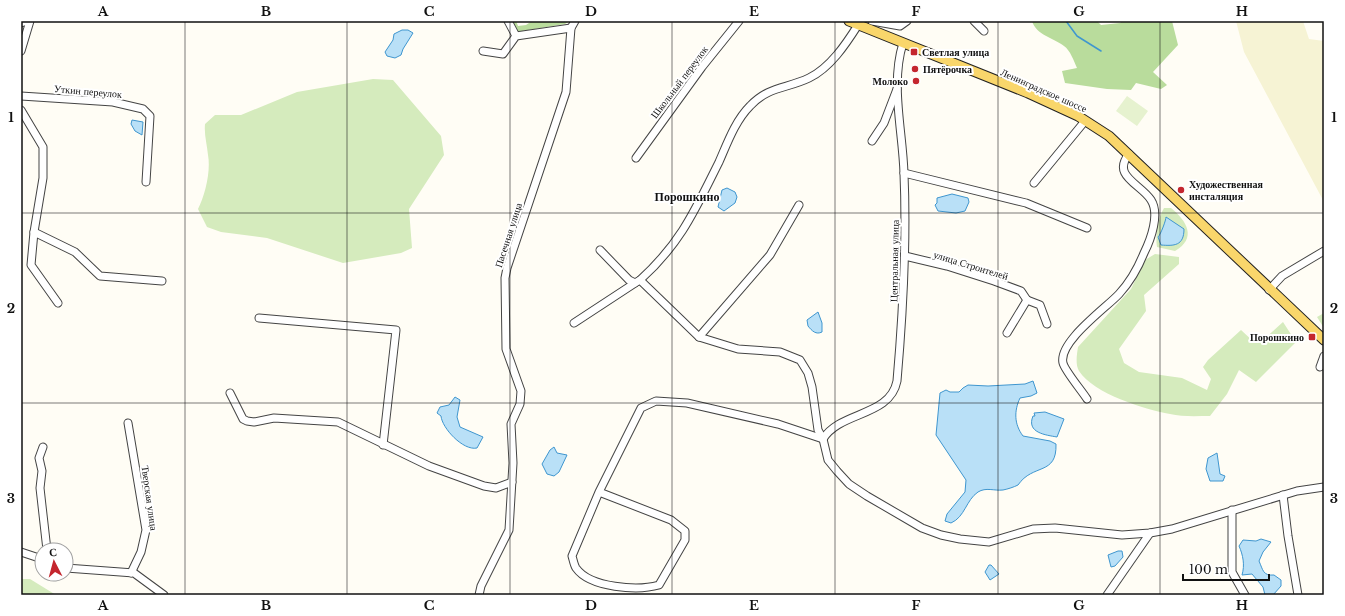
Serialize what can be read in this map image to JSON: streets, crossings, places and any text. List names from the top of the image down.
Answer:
{
  "streets": {
    "main road": ["Ленинградское шоссе"],
    "street": [
      "Школьный переулок",
      "Уткин переулок",
      "Пасечная улица",
      "Центральная улица",
      "улица Строителей",
      "Тверская улица"
    ]
  },
  "crossings": [
    ["Ленинградское шоссе", "Центральная улица"],
    ["Центральная улица", "улица Строителей"]
  ],
  "districts": ["Порошкино"],
  "places": {
    "transit": ["Светлая улица", "Порошкино"],
    "other": ["Пятёрочка", "Молоко", "Художественная инсталяция"]
  },
  "scale_bar": "100 m",
  "north": "top",
  "grid": {
    "columns": [
      "A",
      "B",
      "C",
      "D",
      "E",
      "F",
      "G",
      "H"
    ],
    "rows": ["1", "2", "3"]
  }
}
